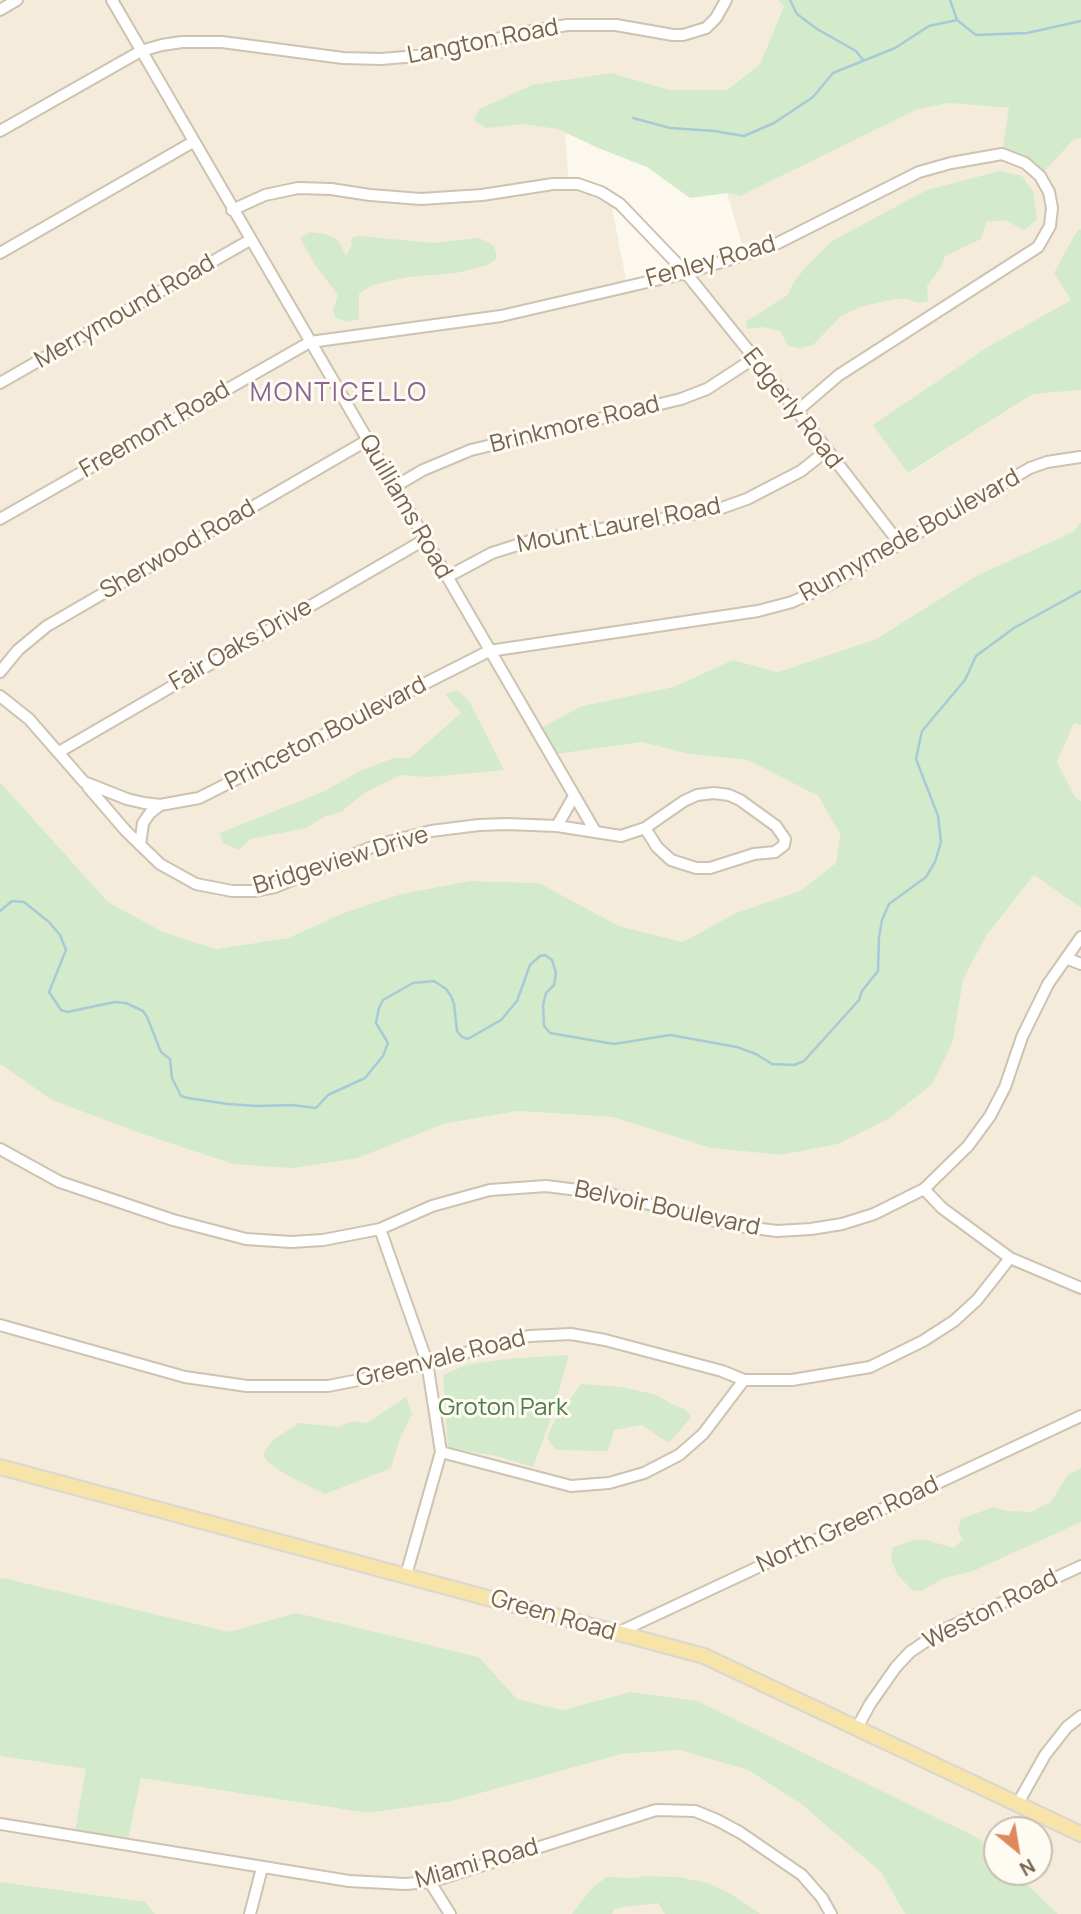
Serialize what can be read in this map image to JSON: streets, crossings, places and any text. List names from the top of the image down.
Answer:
{
  "streets": {
    "main road": ["Green Road"],
    "street": [
      "Langton Road",
      "Fenley Road",
      "Merrymound Road",
      "Edgerly Road",
      "Brinkmore Road",
      "Freemont Road",
      "Quilliams Road",
      "Mount Laurel Road",
      "Runnymede Boulevard",
      "Sherwood Road",
      "Fair Oaks Drive",
      "Princeton Boulevard",
      "Bridgeview Drive",
      "Belvoir Boulevard",
      "Greenvale Road",
      "North Green Road",
      "Weston Road",
      "Miami Road"
    ]
  },
  "crossings": [
    ["Langton Road", "Quilliams Road"],
    ["Fenley Road", "Edgerly Road"],
    ["Fenley Road", "Freemont Road"],
    ["Fenley Road", "Quilliams Road"],
    ["Merrymound Road", "Quilliams Road"],
    ["Edgerly Road", "Brinkmore Road"],
    ["Edgerly Road", "Quilliams Road"],
    ["Edgerly Road", "Mount Laurel Road"],
    ["Edgerly Road", "Runnymede Boulevard"],
    ["Brinkmore Road", "Quilliams Road"],
    ["Freemont Road", "Quilliams Road"],
    ["Quilliams Road", "Mount Laurel Road"],
    ["Quilliams Road", "Runnymede Boulevard"],
    ["Quilliams Road", "Sherwood Road"],
    ["Quilliams Road", "Fair Oaks Drive"],
    ["Quilliams Road", "Princeton Boulevard"],
    ["Quilliams Road", "Bridgeview Drive"],
    ["Runnymede Boulevard", "Princeton Boulevard"],
    ["Fair Oaks Drive", "Princeton Boulevard"],
    ["Princeton Boulevard", "Bridgeview Drive"],
    ["North Green Road", "Green Road"],
    ["Weston Road", "Green Road"]
  ],
  "districts": ["MONTICELLO"],
  "parks": ["Groton Park"],
  "north": "bottom right"
}
